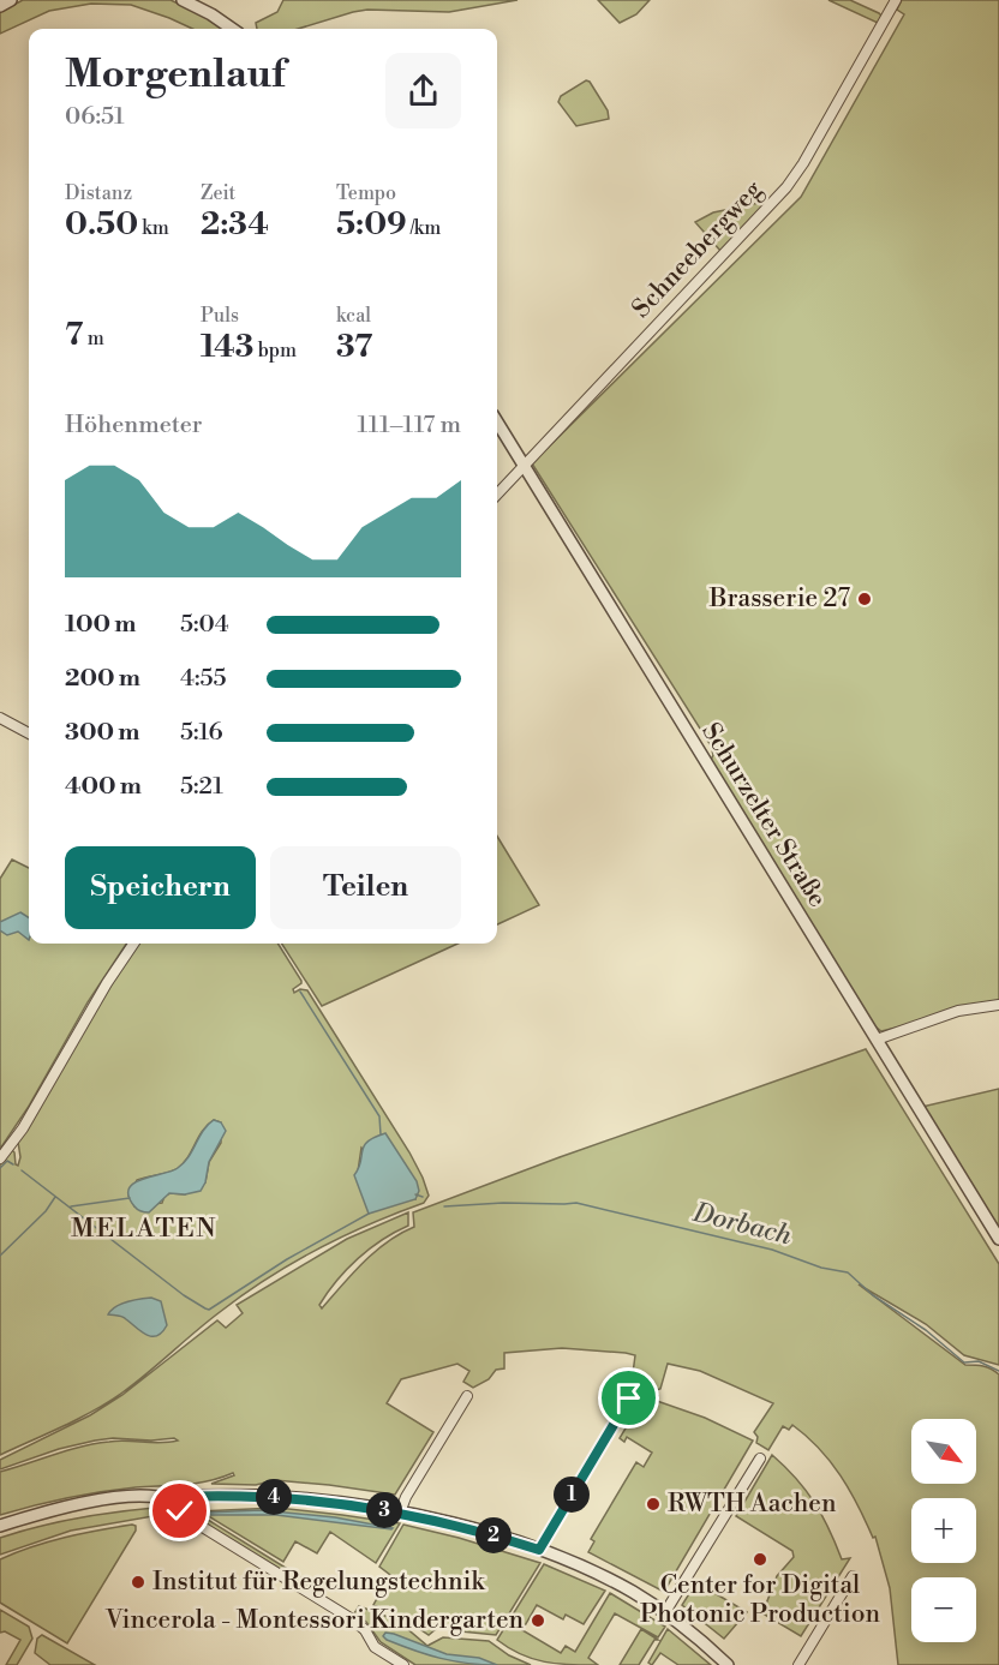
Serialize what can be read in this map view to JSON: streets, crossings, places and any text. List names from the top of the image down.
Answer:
{
  "streets": {
    "street": ["Schneebergweg", "Schurzelter Straße"]
  },
  "crossings": [
    ["Schneebergweg", "Schurzelter Straße"]
  ],
  "districts": ["MELATEN"],
  "water": ["Dorbach"],
  "places": [
    "Brasserie 27",
    "RWTH Aachen",
    "Center for Digital Photonic Production",
    "Institut für Regelungstechnik",
    "Vincerola - Montessori Kindergarten"
  ],
  "north": "bottom right",
  "page": {
    "heading": ["Morgenlauf", "06:51"],
    "stats": [
      ["Distanz", "0.50 km"],
      ["Zeit", "2:34"],
      ["Tempo", "5:09 /km"],
      ["7 m"],
      ["Puls", "143 bpm"],
      ["kcal", "37"]
    ],
    "chart": ["Höhenmeter", "111–117 m"],
    "list": [
      {
        "name": "100 m",
        "note": "5:04"
      },
      {
        "name": "200 m",
        "note": "4:55"
      },
      {
        "name": "300 m",
        "note": "5:16"
      },
      {
        "name": "400 m",
        "note": "5:21"
      }
    ],
    "buttons": ["Speichern", "Teilen"],
    "map_buttons": ["+", "−"],
    "pins": [
      "1",
      "4",
      "3",
      "2"
    ]
  }
}
